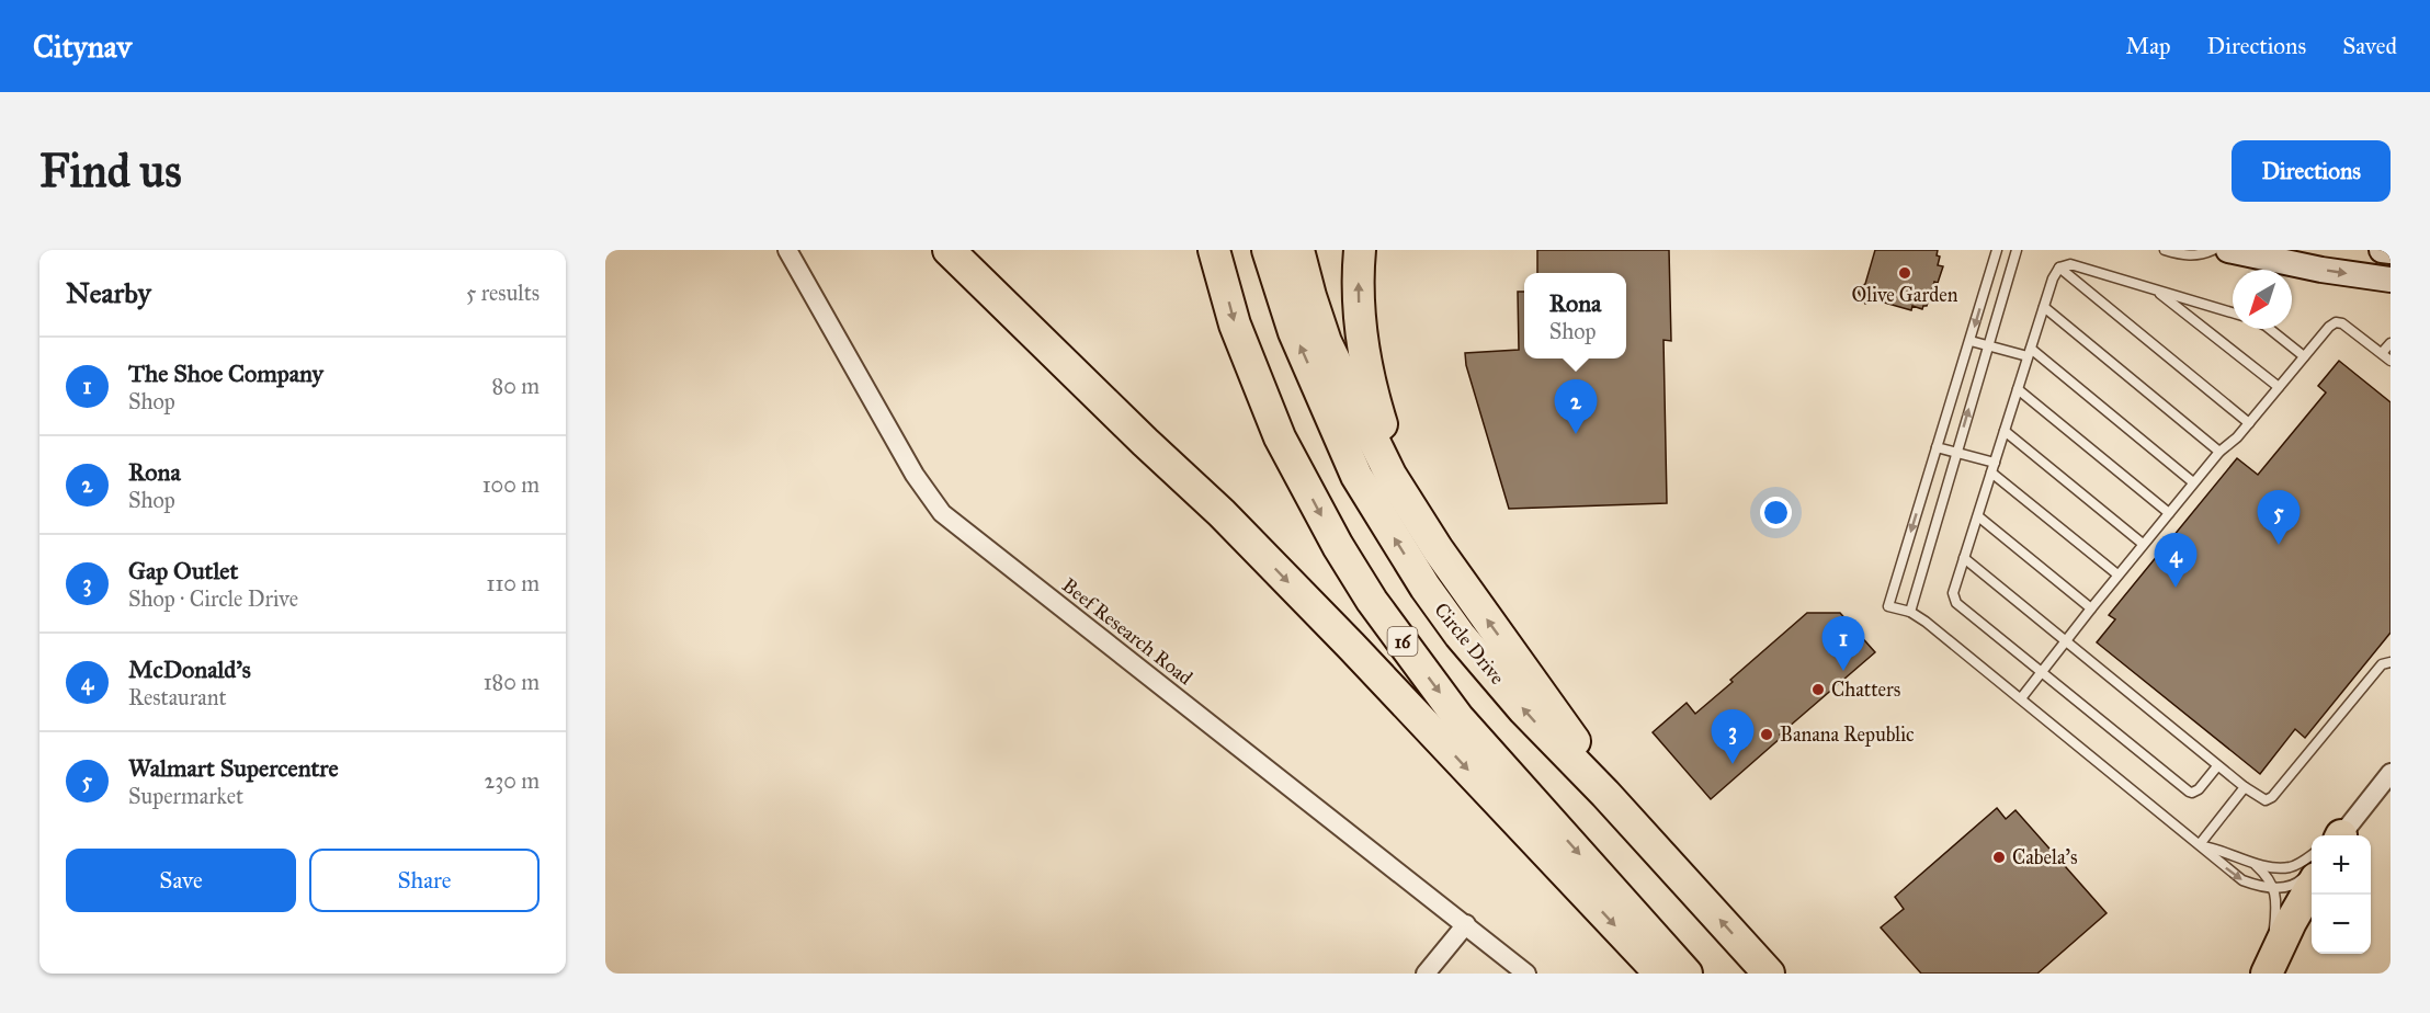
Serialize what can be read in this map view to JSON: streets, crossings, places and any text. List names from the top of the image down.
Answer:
{
  "streets": {
    "highway": ["16", "Circle Drive"],
    "street": ["Beef Research Road"]
  },
  "places": [
    "Olive Garden",
    "Chatters",
    "Banana Republic",
    "Cabela's"
  ],
  "north": "bottom left",
  "page": {
    "header": "Citynav",
    "nav": ["Map", "Directions", "Saved"],
    "buttons": [
      "Directions",
      ["Save", "Share"]
    ],
    "title": "Find us",
    "heading": ["Nearby", "5 results"],
    "popup": ["Rona", "Shop"],
    "list": [
      {
        "mark": "1",
        "name": "The Shoe Company",
        "note": "Shop",
        "value": "80 m"
      },
      {
        "mark": "2",
        "name": "Rona",
        "note": "Shop",
        "value": "100 m"
      },
      {
        "mark": "3",
        "name": "Gap Outlet",
        "note": "Shop · Circle Drive",
        "value": "110 m"
      },
      {
        "mark": "4",
        "name": "McDonald's",
        "note": "Restaurant",
        "value": "180 m"
      },
      {
        "mark": "5",
        "name": "Walmart Supercentre",
        "note": "Supermarket",
        "value": "230 m"
      }
    ],
    "pins": [
      "2",
      "5",
      "4",
      "1",
      "3"
    ],
    "map_buttons": ["+", "−"]
  }
}
